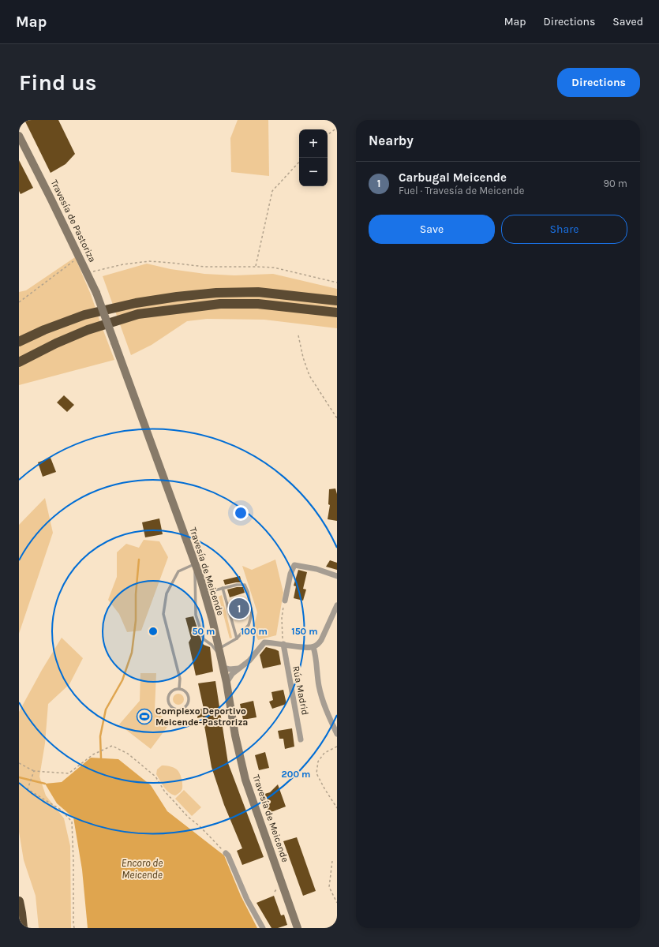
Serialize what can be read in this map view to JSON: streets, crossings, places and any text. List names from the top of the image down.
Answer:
{
  "streets": {
    "main road": ["Travesía de Pastoriza", "Travesía de Meicende"],
    "street": ["Rúa Madrid"]
  },
  "crossings": [
    ["Travesía de Pastoriza", "Travesía de Meicende"]
  ],
  "water": ["Encoro de Meicende"],
  "places": {
    "sports": ["Complexo Deportivo Meicende-Pastroriza"]
  },
  "page": {
    "header": "Map",
    "nav": ["Map", "Directions", "Saved"],
    "buttons": [
      "Directions",
      ["Save", "Share"]
    ],
    "title": "Find us",
    "heading": "Nearby",
    "map_buttons": ["+", "−"],
    "list": [
      {
        "mark": "1",
        "name": "Carbugal Meicende",
        "note": "Fuel · Travesía de Meicende",
        "value": "90 m"
      }
    ],
    "pins": "1"
  },
  "rings": [
    "50 m",
    "100 m",
    "150 m",
    "200 m"
  ]
}
